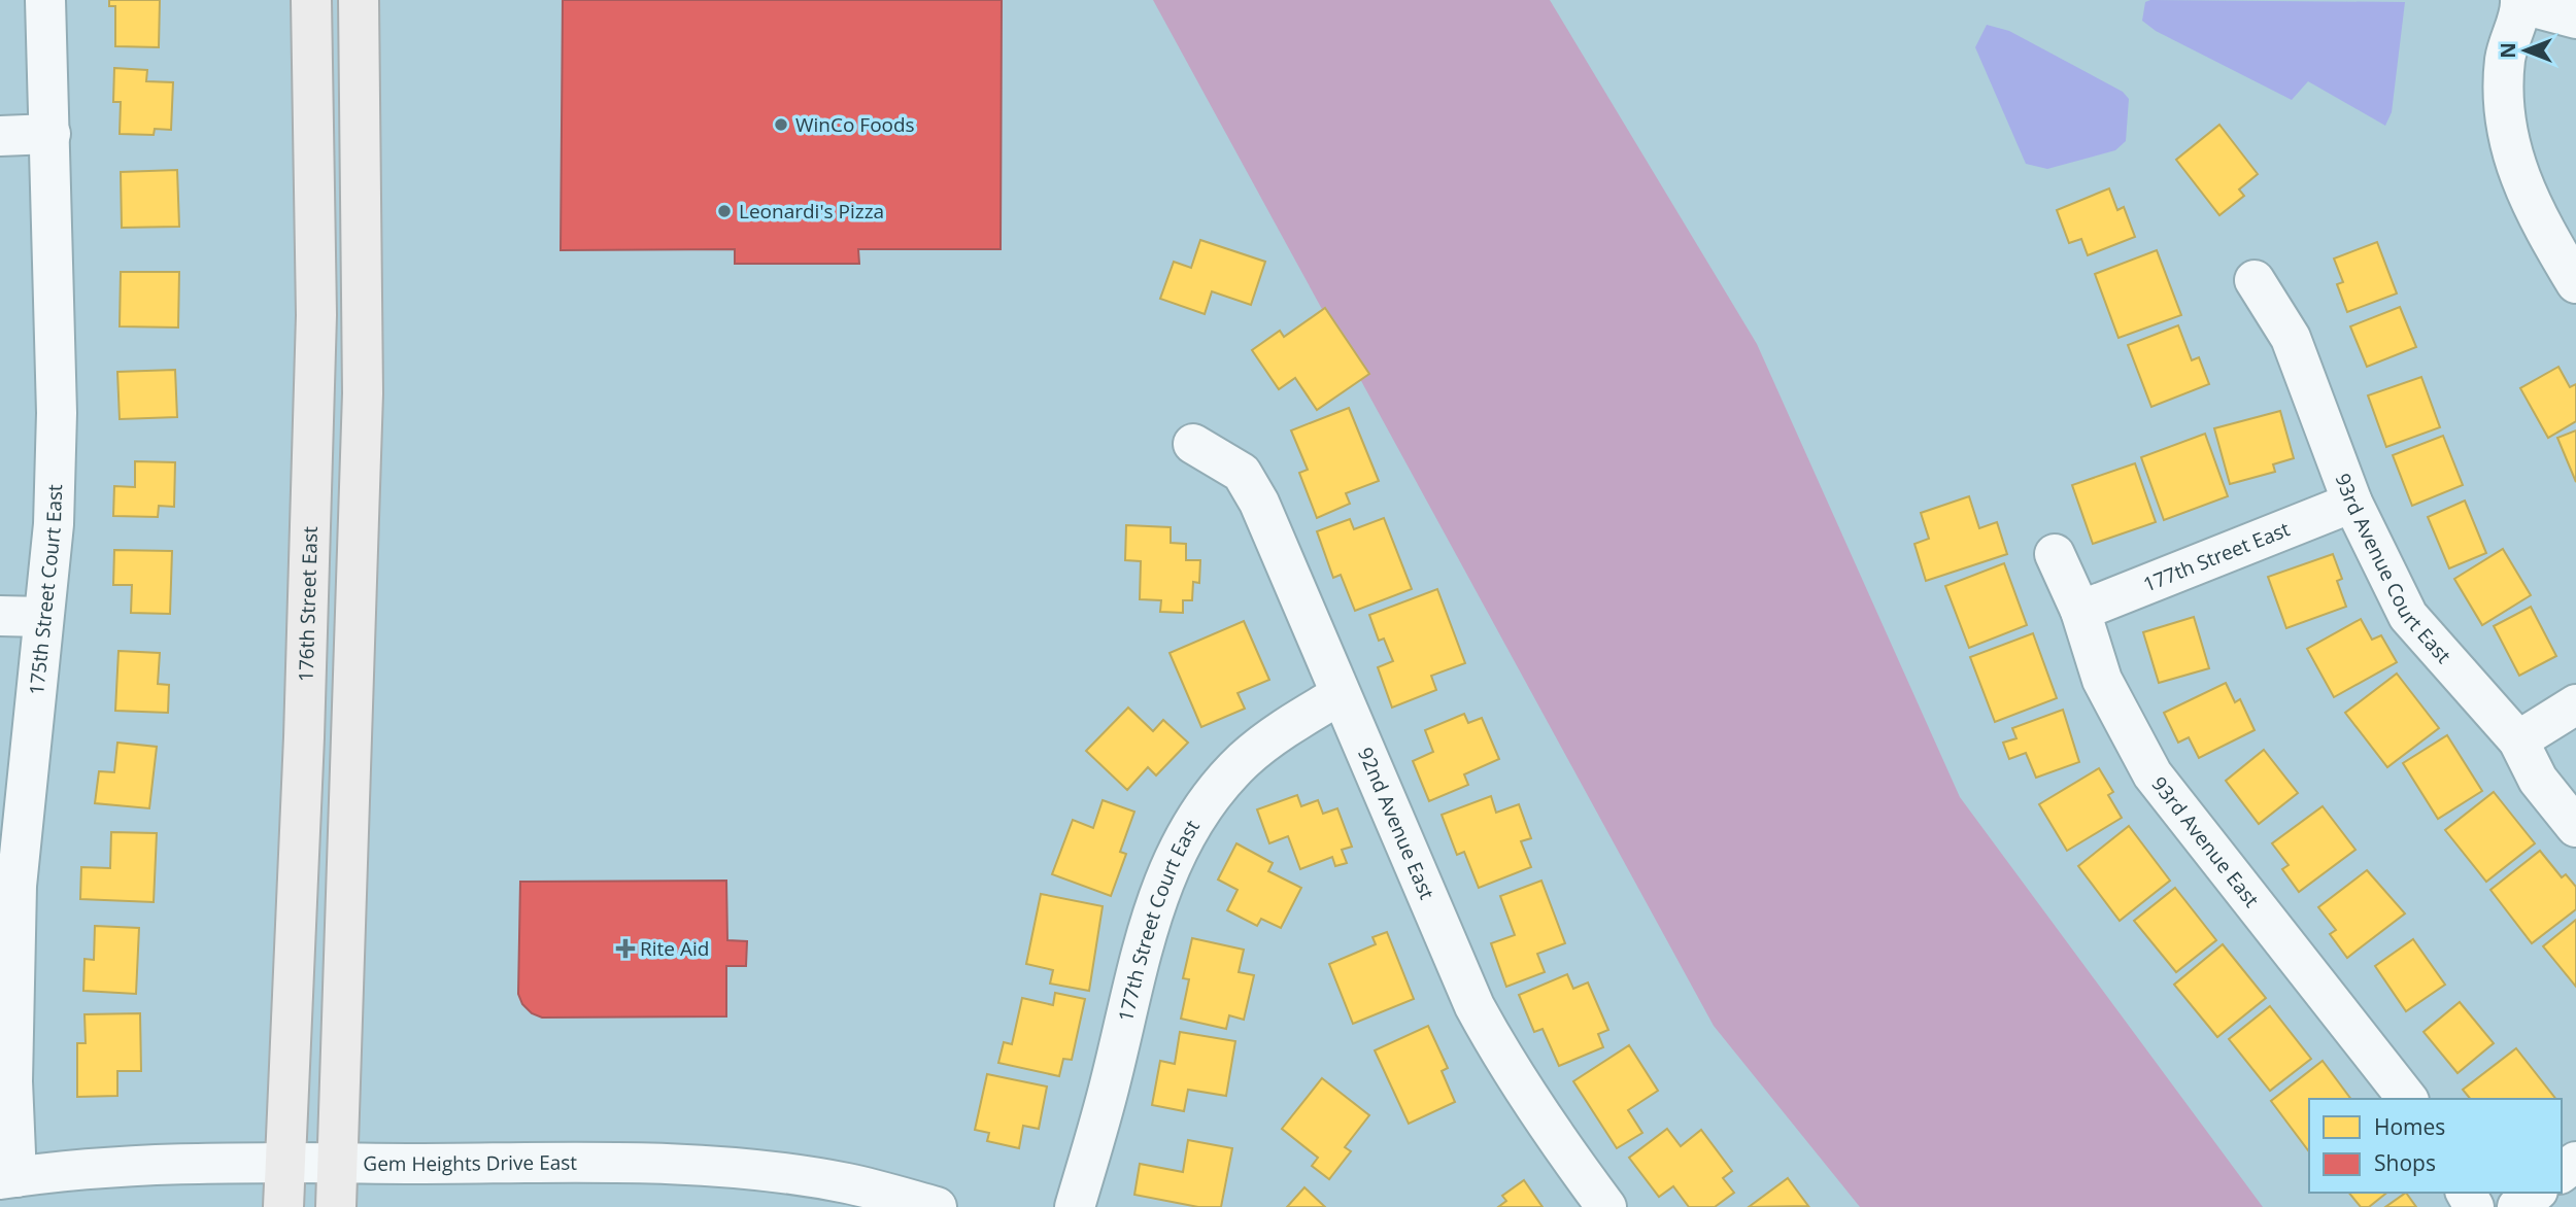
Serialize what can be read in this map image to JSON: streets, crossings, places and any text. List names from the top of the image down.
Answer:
{
  "streets": {
    "main road": ["176th Street East"],
    "street": [
      "177th Street East",
      "93rd Avenue Court East",
      "175th Street Court East",
      "92nd Avenue East",
      "93rd Avenue East",
      "177th Street Court East",
      "Gem Heights Drive East"
    ]
  },
  "crossings": [
    ["177th Street East", "93rd Avenue Court East"],
    ["177th Street East", "93rd Avenue East"],
    ["175th Street Court East", "Gem Heights Drive East"],
    ["176th Street East", "Gem Heights Drive East"],
    ["92nd Avenue East", "177th Street Court East"]
  ],
  "places": {
    "other": ["WinCo Foods", "Leonardi's Pizza"],
    "health": ["Rite Aid"]
  },
  "legend": ["Homes", "Shops"],
  "north": "left"
}
